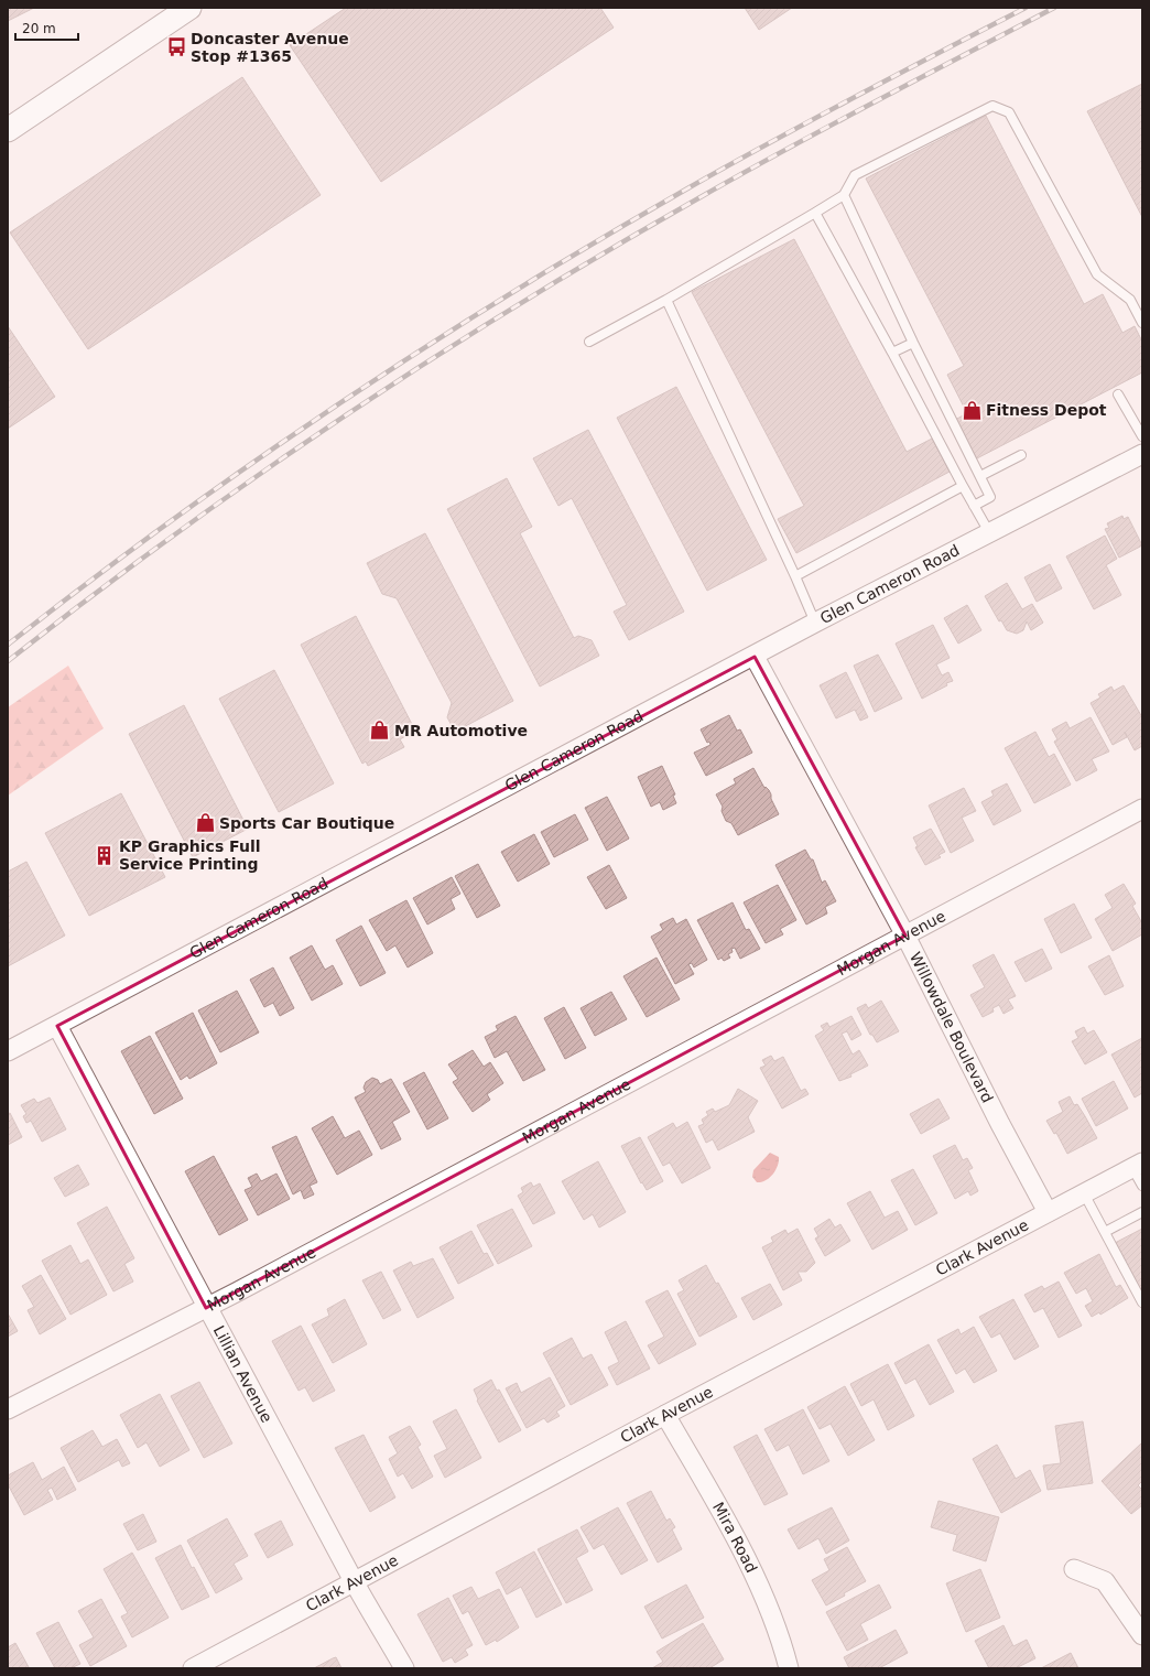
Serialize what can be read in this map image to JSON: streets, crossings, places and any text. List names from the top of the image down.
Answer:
{
  "streets": {
    "street": [
      "Glen Cameron Road",
      "Morgan Avenue",
      "Willowdale Boulevard",
      "Clark Avenue",
      "Lillian Avenue",
      "Mira Road"
    ]
  },
  "crossings": [
    ["Glen Cameron Road", "Willowdale Boulevard"],
    ["Glen Cameron Road", "Lillian Avenue"],
    ["Morgan Avenue", "Willowdale Boulevard"],
    ["Morgan Avenue", "Lillian Avenue"],
    ["Willowdale Boulevard", "Clark Avenue"],
    ["Clark Avenue", "Lillian Avenue"],
    ["Clark Avenue", "Mira Road"]
  ],
  "places": {
    "bus stop": ["Doncaster Avenue Stop #1365"],
    "shop": ["Fitness Depot", "MR Automotive", "Sports Car Boutique"],
    "building": ["KP Graphics Full Service Printing"]
  },
  "scale_bar": "20 m"
}
